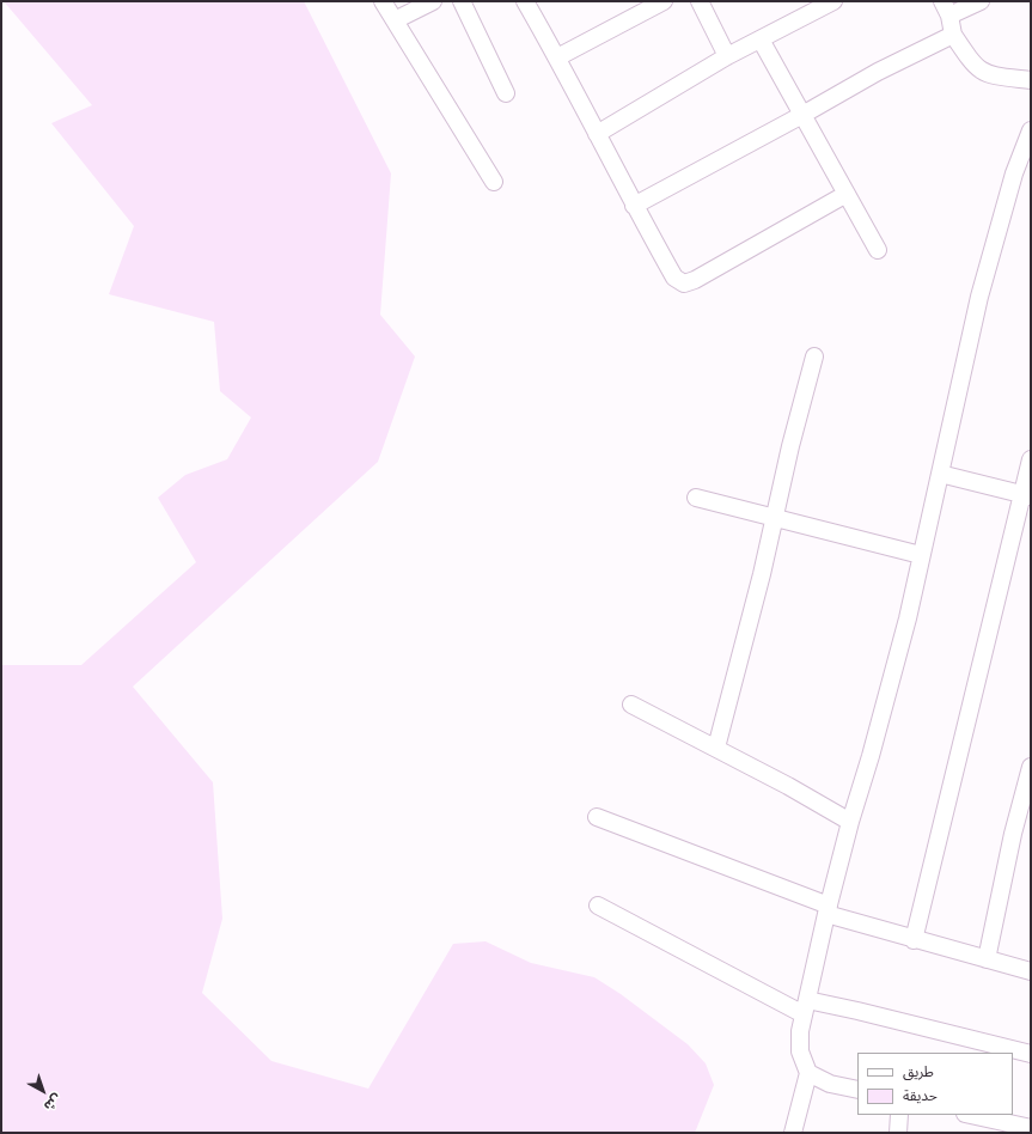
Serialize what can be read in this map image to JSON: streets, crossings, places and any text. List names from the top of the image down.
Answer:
{
  "legend": ["طريق", "حديقة"],
  "north": "bottom right"
}
